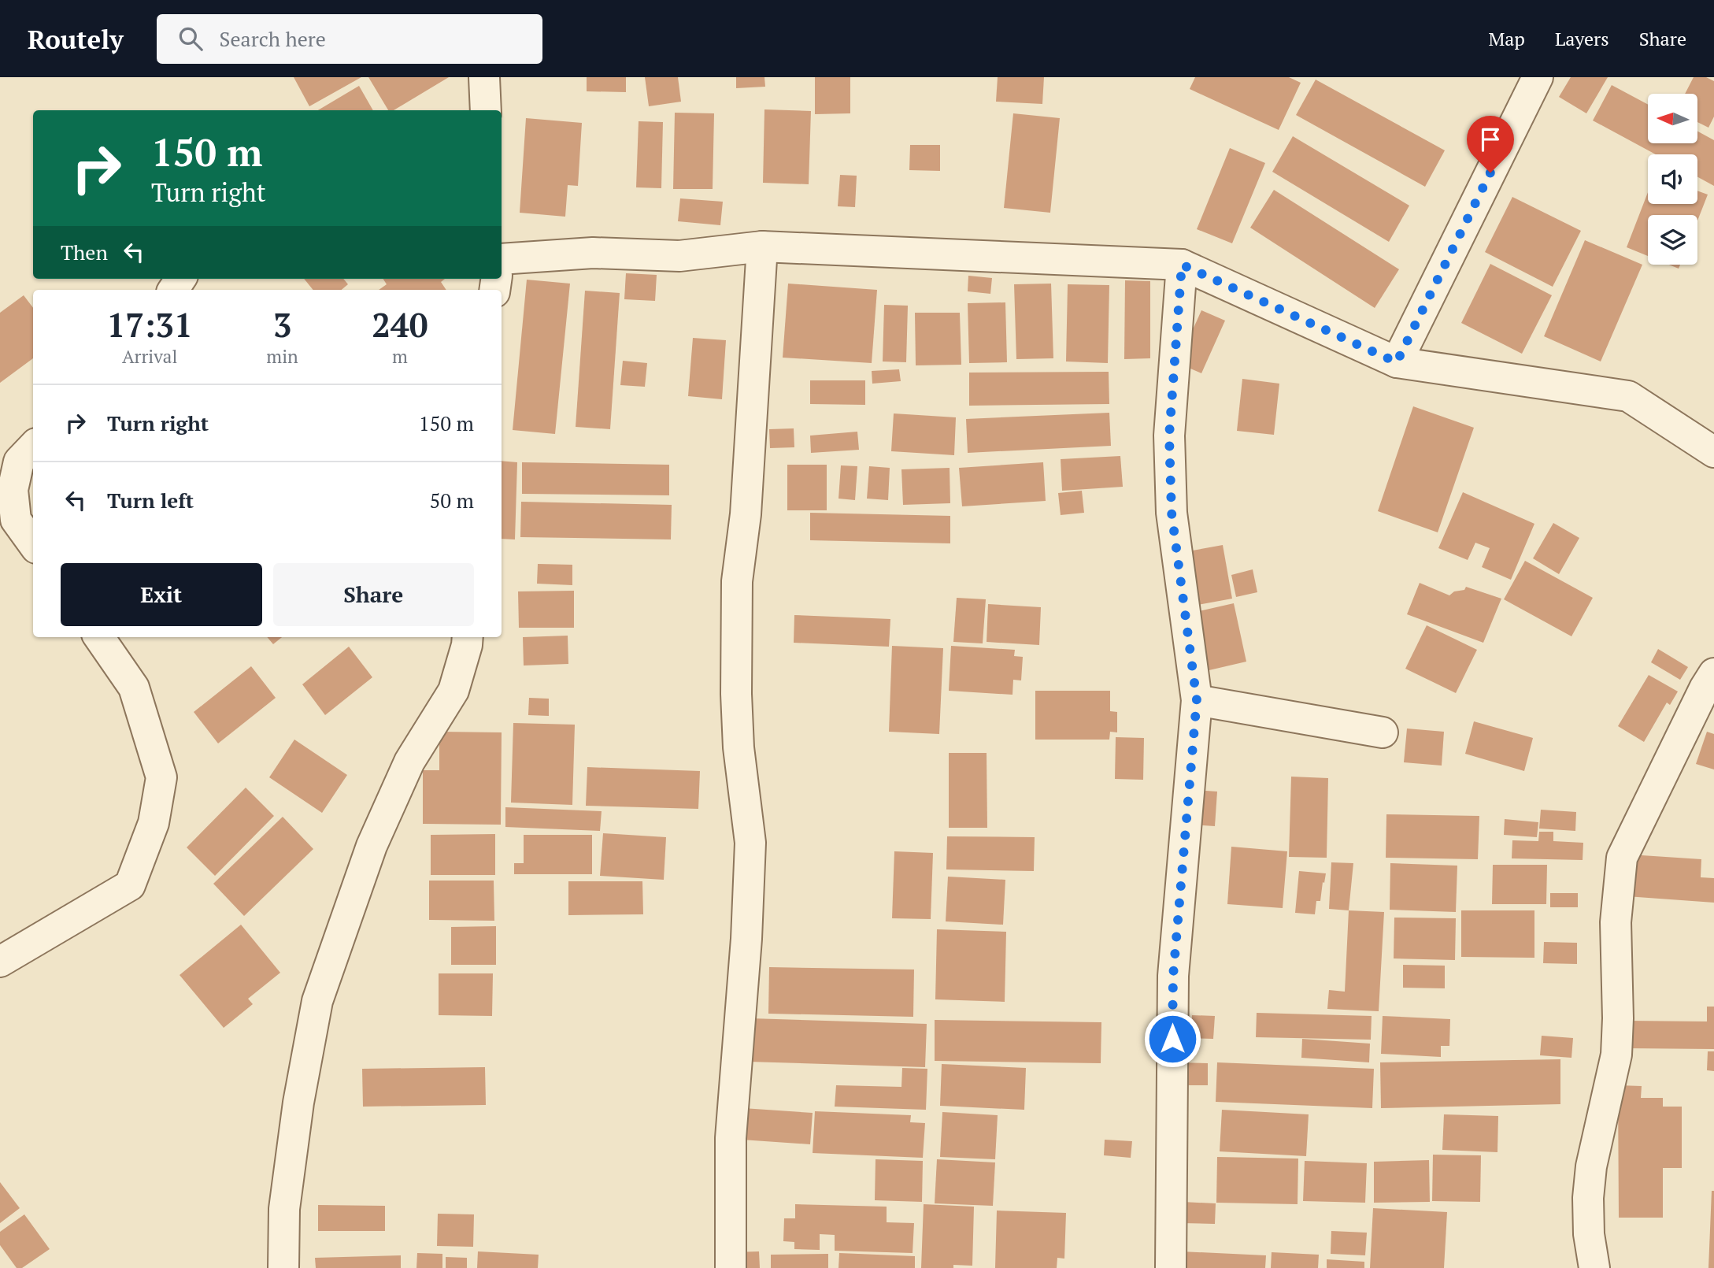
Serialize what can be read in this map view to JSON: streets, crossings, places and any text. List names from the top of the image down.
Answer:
{
  "north": "left",
  "page": {
    "header": "Routely",
    "search": "Search here",
    "nav": ["Map", "Layers", "Share"],
    "turn": ["150 m", "Turn right"],
    "then": "Then",
    "eta": [
      "17:31",
      "Arrival",
      "3",
      "min",
      "240",
      "m"
    ],
    "list": [
      {
        "name": "Turn right",
        "value": "150 m"
      },
      {
        "name": "Turn left",
        "value": "50 m"
      }
    ],
    "buttons": ["Exit", "Share"]
  }
}
